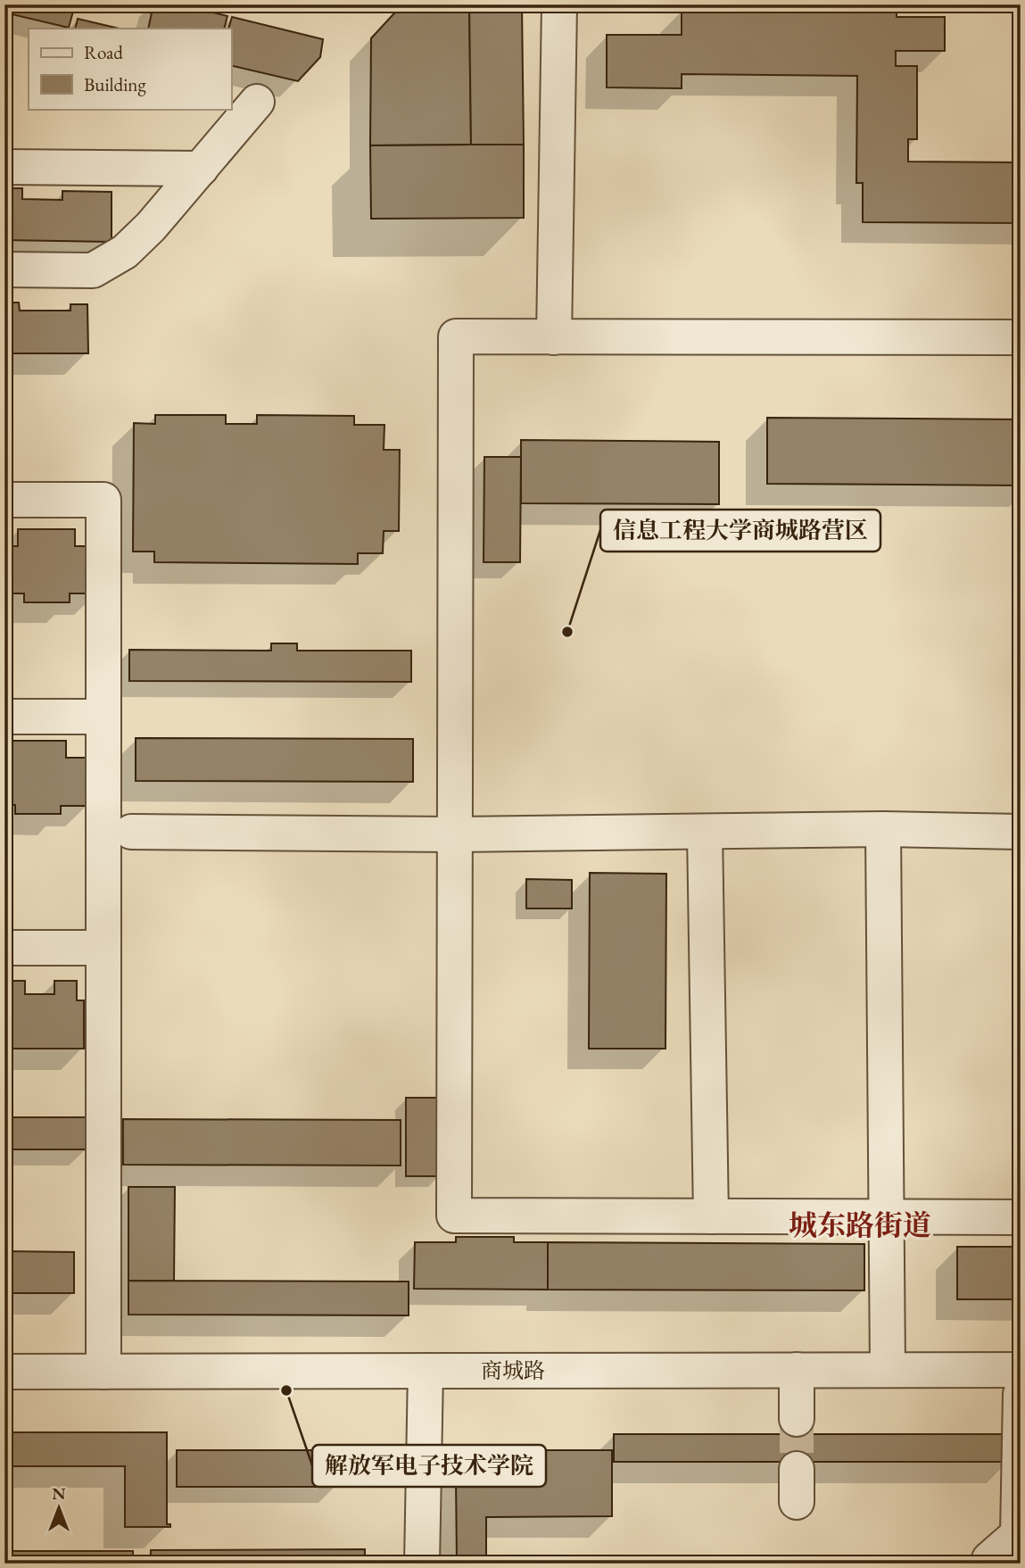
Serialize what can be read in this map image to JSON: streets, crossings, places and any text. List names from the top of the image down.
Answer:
{
  "streets": {
    "street": ["商城路"]
  },
  "districts": ["城东路街道"],
  "places": ["信息工程大学商城路营区", "解放军电子技术学院"],
  "legend": ["Road", "Building"],
  "north": "top"
}
